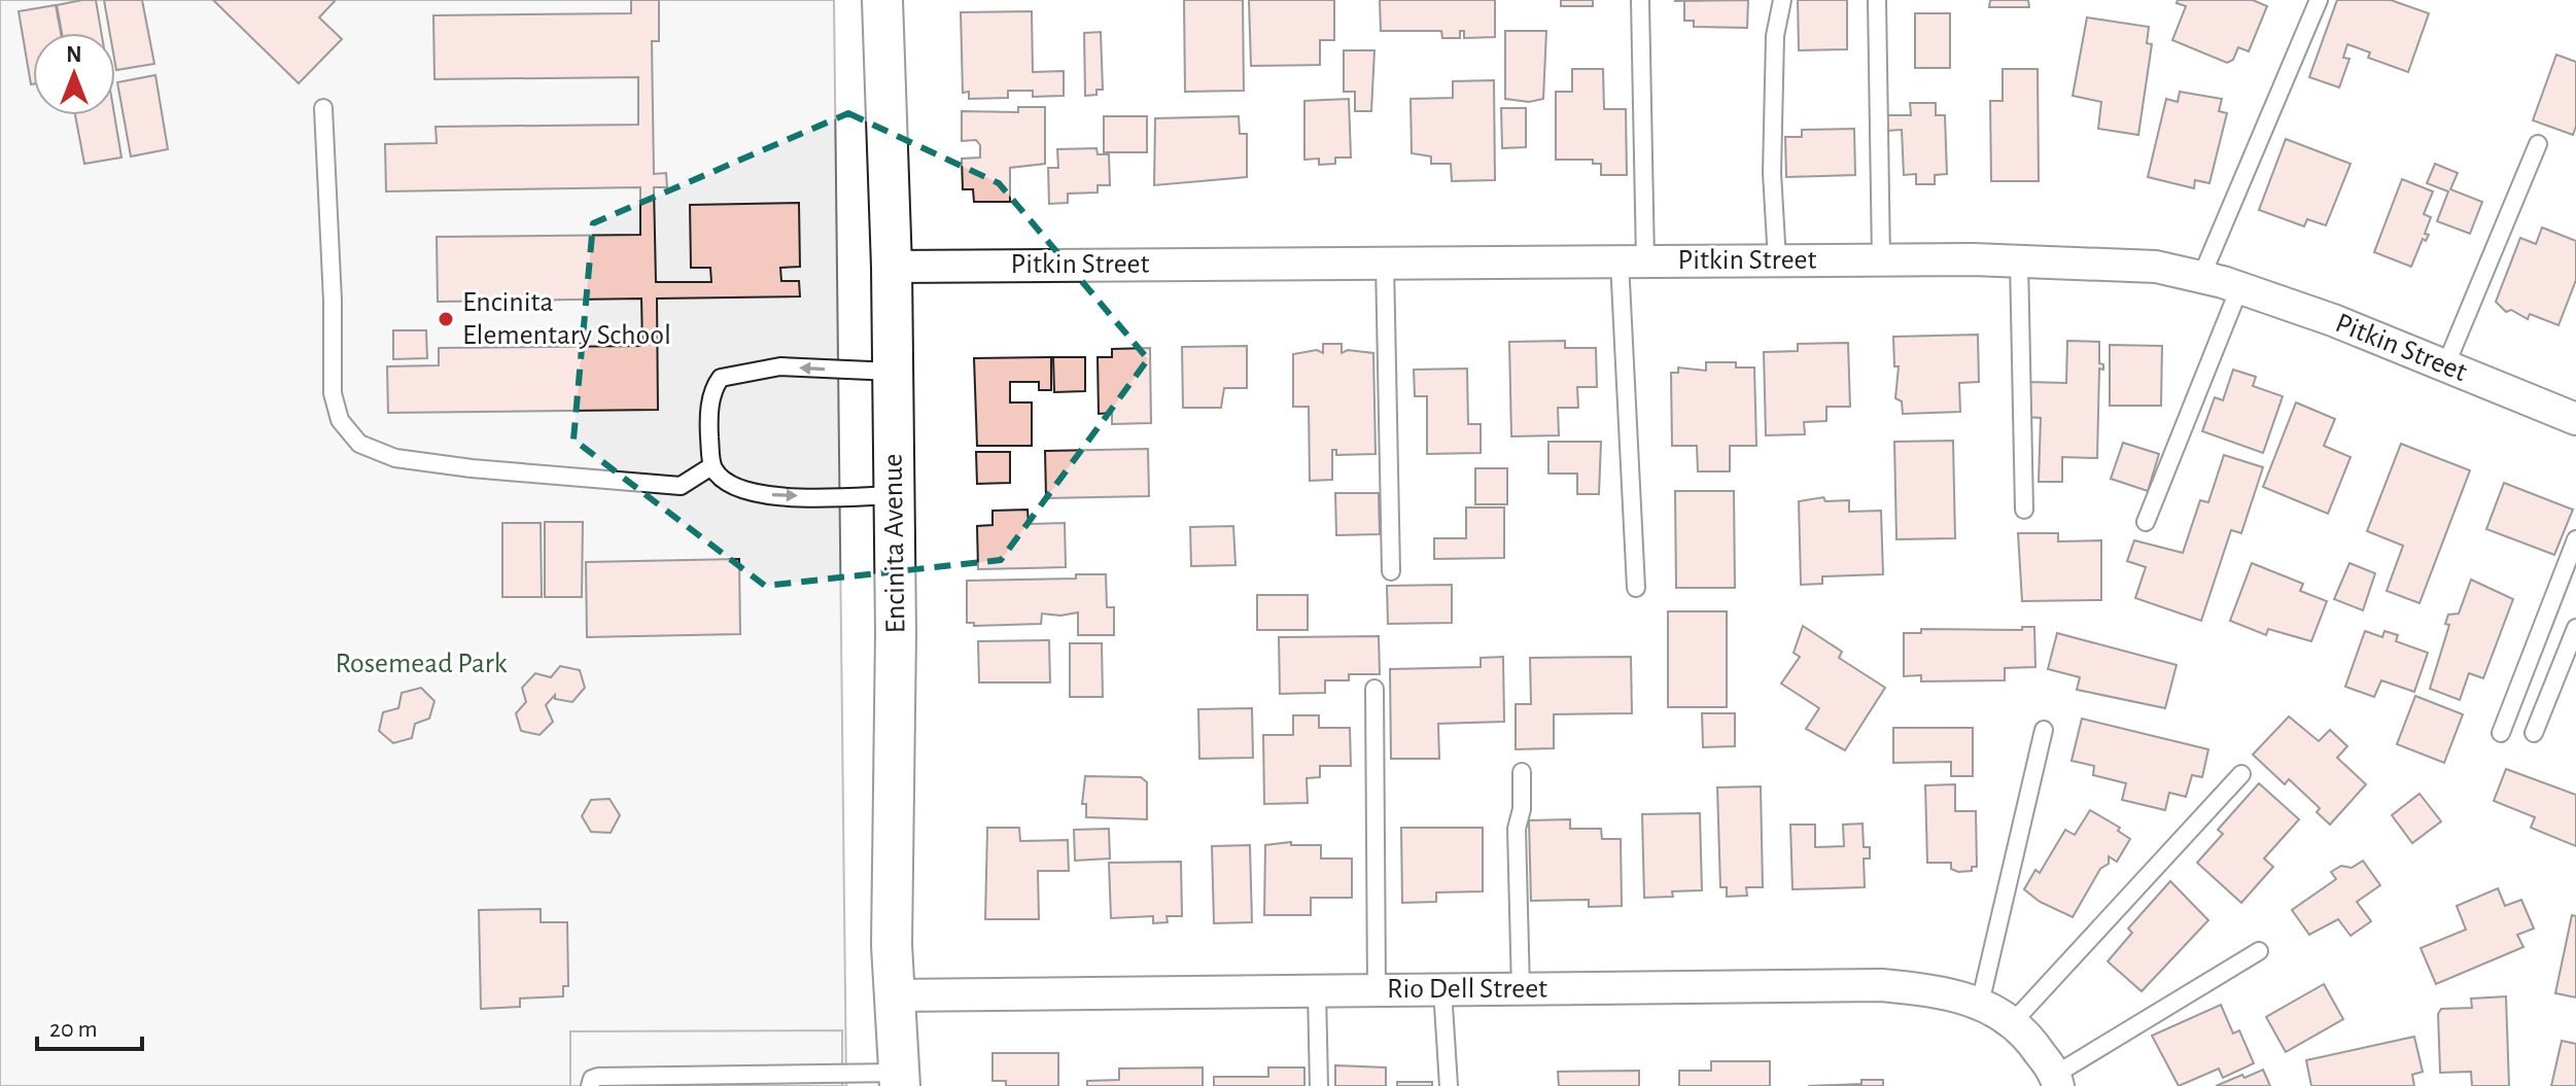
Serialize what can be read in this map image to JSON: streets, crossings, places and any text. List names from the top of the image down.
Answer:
{
  "streets": {
    "street": ["Pitkin Street", "Encinita Avenue", "Rio Dell Street"]
  },
  "crossings": [
    ["Pitkin Street", "Encinita Avenue"],
    ["Encinita Avenue", "Rio Dell Street"]
  ],
  "parks": ["Rosemead Park"],
  "places": ["Encinita Elementary School"],
  "scale_bar": "20 m",
  "north": "top"
}
